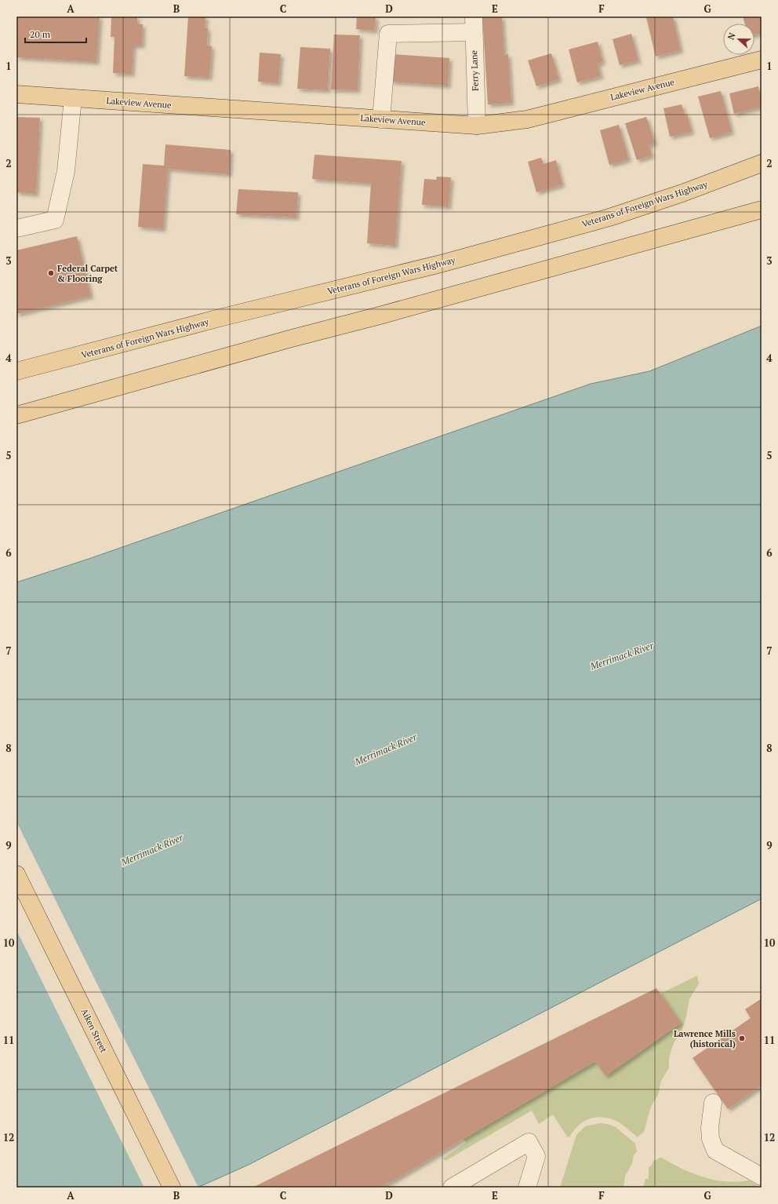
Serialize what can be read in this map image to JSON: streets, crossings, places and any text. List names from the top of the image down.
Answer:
{
  "streets": {
    "main road": ["Lakeview Avenue", "Veterans of Foreign Wars Highway", "Aiken Street"],
    "street": ["Ferry Lane"]
  },
  "crossings": [
    ["Ferry Lane", "Lakeview Avenue"]
  ],
  "water": ["Merrimack River"],
  "places": ["Federal Carpet & Flooring", "Lawrence Mills (historical)"],
  "scale_bar": "20 m",
  "north": "left",
  "grid": {
    "columns": [
      "A",
      "B",
      "C",
      "D",
      "E",
      "F",
      "G"
    ],
    "rows": [
      "1",
      "2",
      "3",
      "4",
      "5",
      "6",
      "7",
      "8",
      "9",
      "10",
      "11",
      "12"
    ]
  }
}
